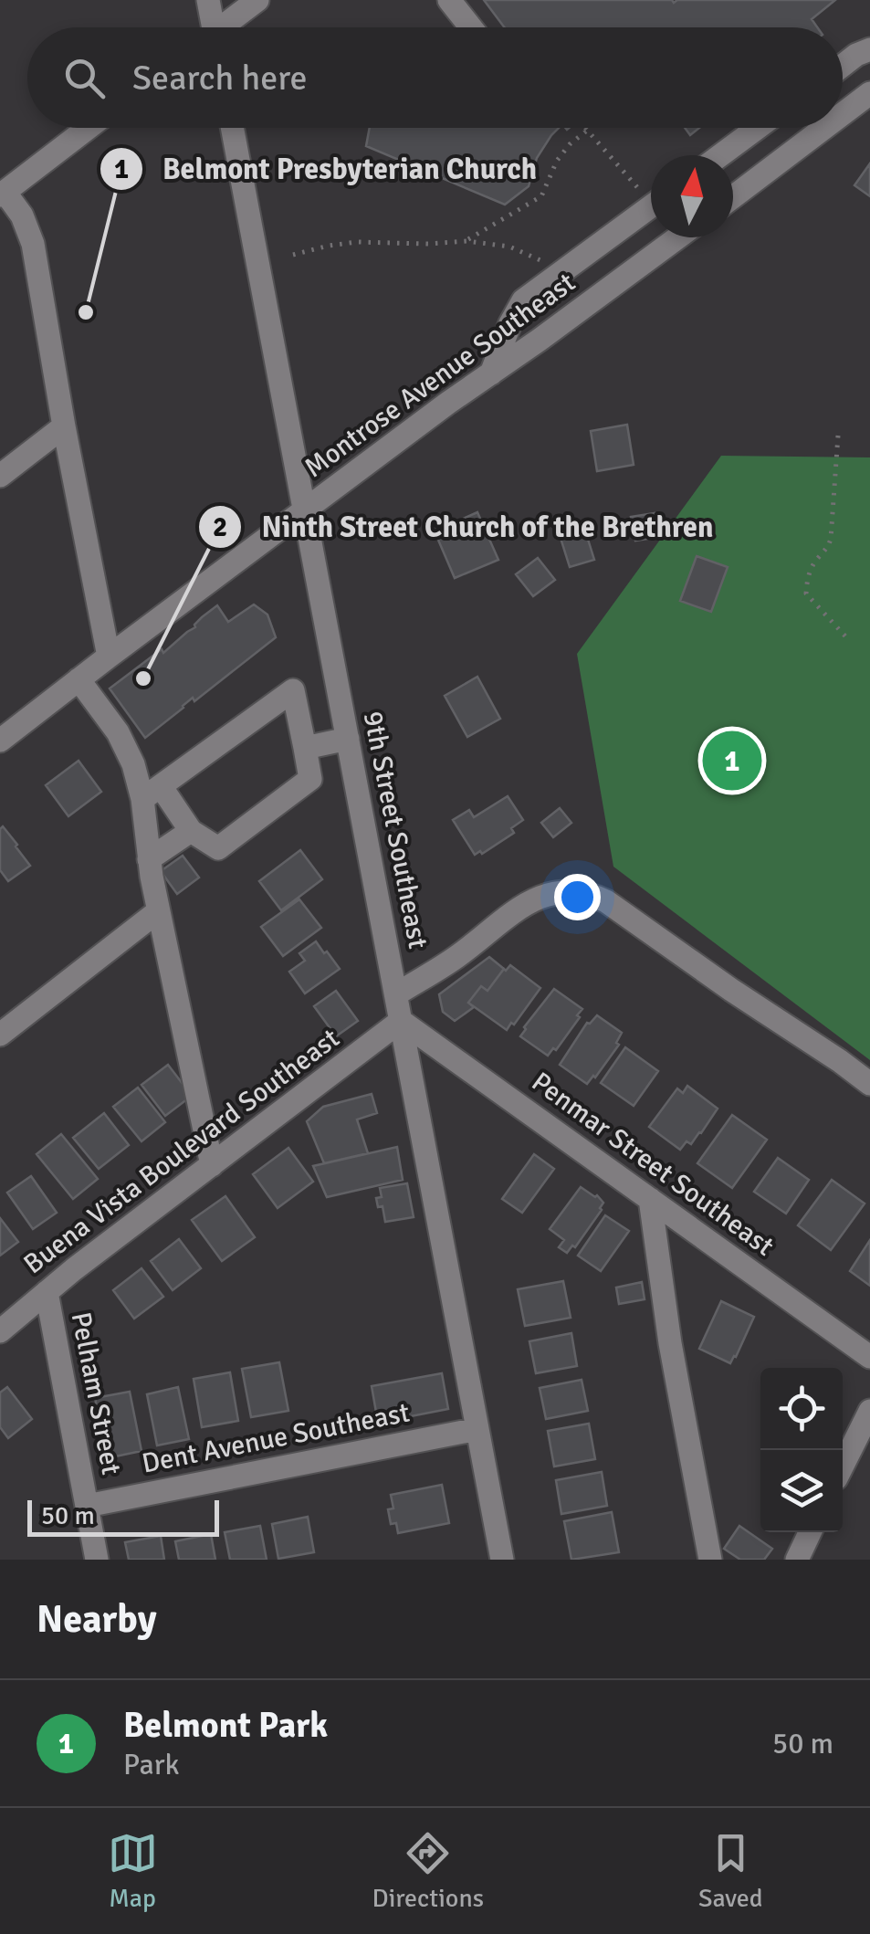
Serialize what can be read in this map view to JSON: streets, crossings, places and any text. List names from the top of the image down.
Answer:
{
  "streets": {
    "street": [
      "Montrose Avenue Southeast",
      "9th Street Southeast",
      "Buena Vista Boulevard Southeast",
      "Penmar Street Southeast",
      "Pelham Street",
      "Dent Avenue Southeast"
    ]
  },
  "crossings": [
    ["Montrose Avenue Southeast", "9th Street Southeast"],
    ["9th Street Southeast", "Buena Vista Boulevard Southeast"],
    ["9th Street Southeast", "Penmar Street Southeast"],
    ["9th Street Southeast", "Dent Avenue Southeast"],
    ["Buena Vista Boulevard Southeast", "Penmar Street Southeast"],
    ["Buena Vista Boulevard Southeast", "Pelham Street"],
    ["Pelham Street", "Dent Avenue Southeast"]
  ],
  "places": ["Belmont Presbyterian Church", "Ninth Street Church of the Brethren"],
  "scale_bar": "50 m",
  "north": "top",
  "page": {
    "search": "Search here",
    "pins": "1",
    "scale": "50 m",
    "heading": "Nearby",
    "list": [
      {
        "mark": "1",
        "name": "Belmont Park",
        "note": "Park",
        "value": "50 m"
      }
    ],
    "nav": ["Map", "Directions", "Saved"]
  }
}
